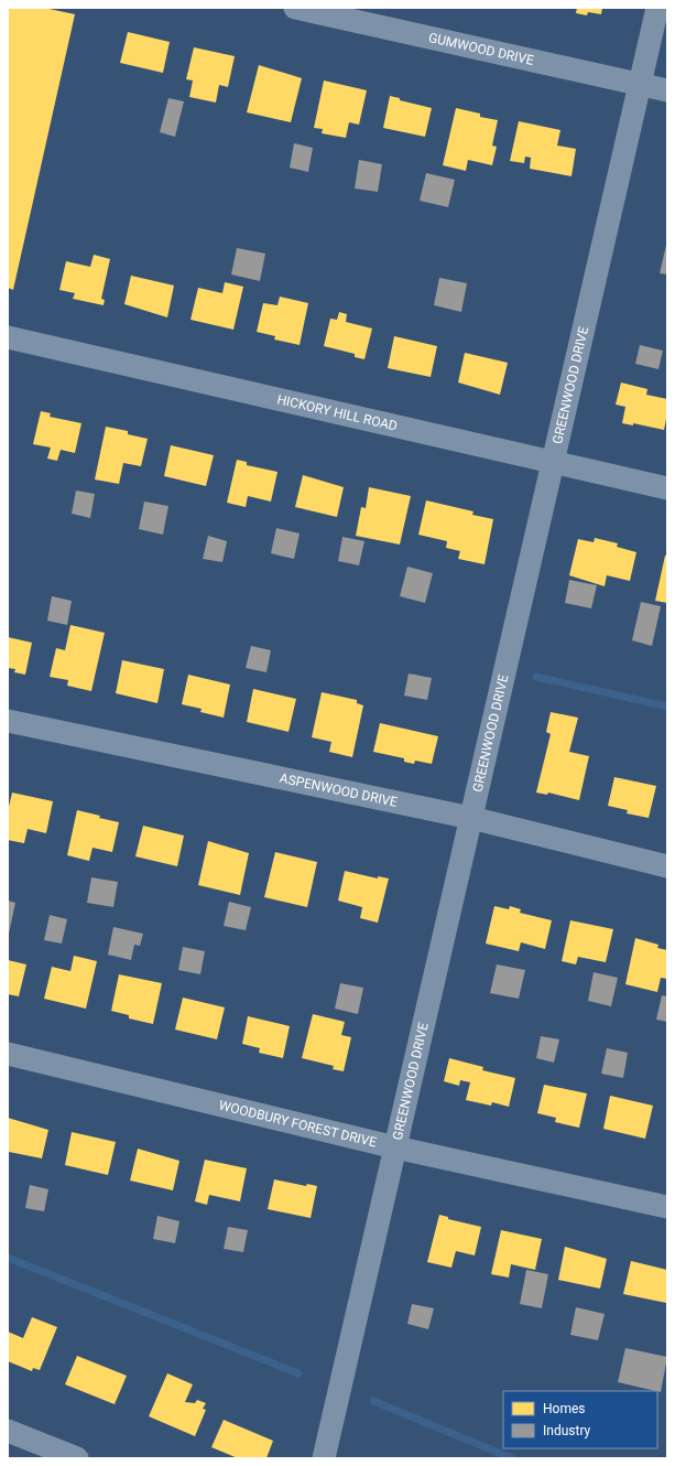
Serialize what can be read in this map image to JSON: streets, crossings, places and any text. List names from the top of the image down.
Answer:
{
  "streets": {
    "street": [
      "GUMWOOD DRIVE",
      "GREENWOOD DRIVE",
      "HICKORY HILL ROAD",
      "ASPENWOOD DRIVE",
      "WOODBURY FOREST DRIVE"
    ]
  },
  "crossings": [
    ["GUMWOOD DRIVE", "GREENWOOD DRIVE"],
    ["GREENWOOD DRIVE", "HICKORY HILL ROAD"],
    ["GREENWOOD DRIVE", "ASPENWOOD DRIVE"],
    ["GREENWOOD DRIVE", "WOODBURY FOREST DRIVE"]
  ],
  "legend": ["Homes", "Industry"]
}
